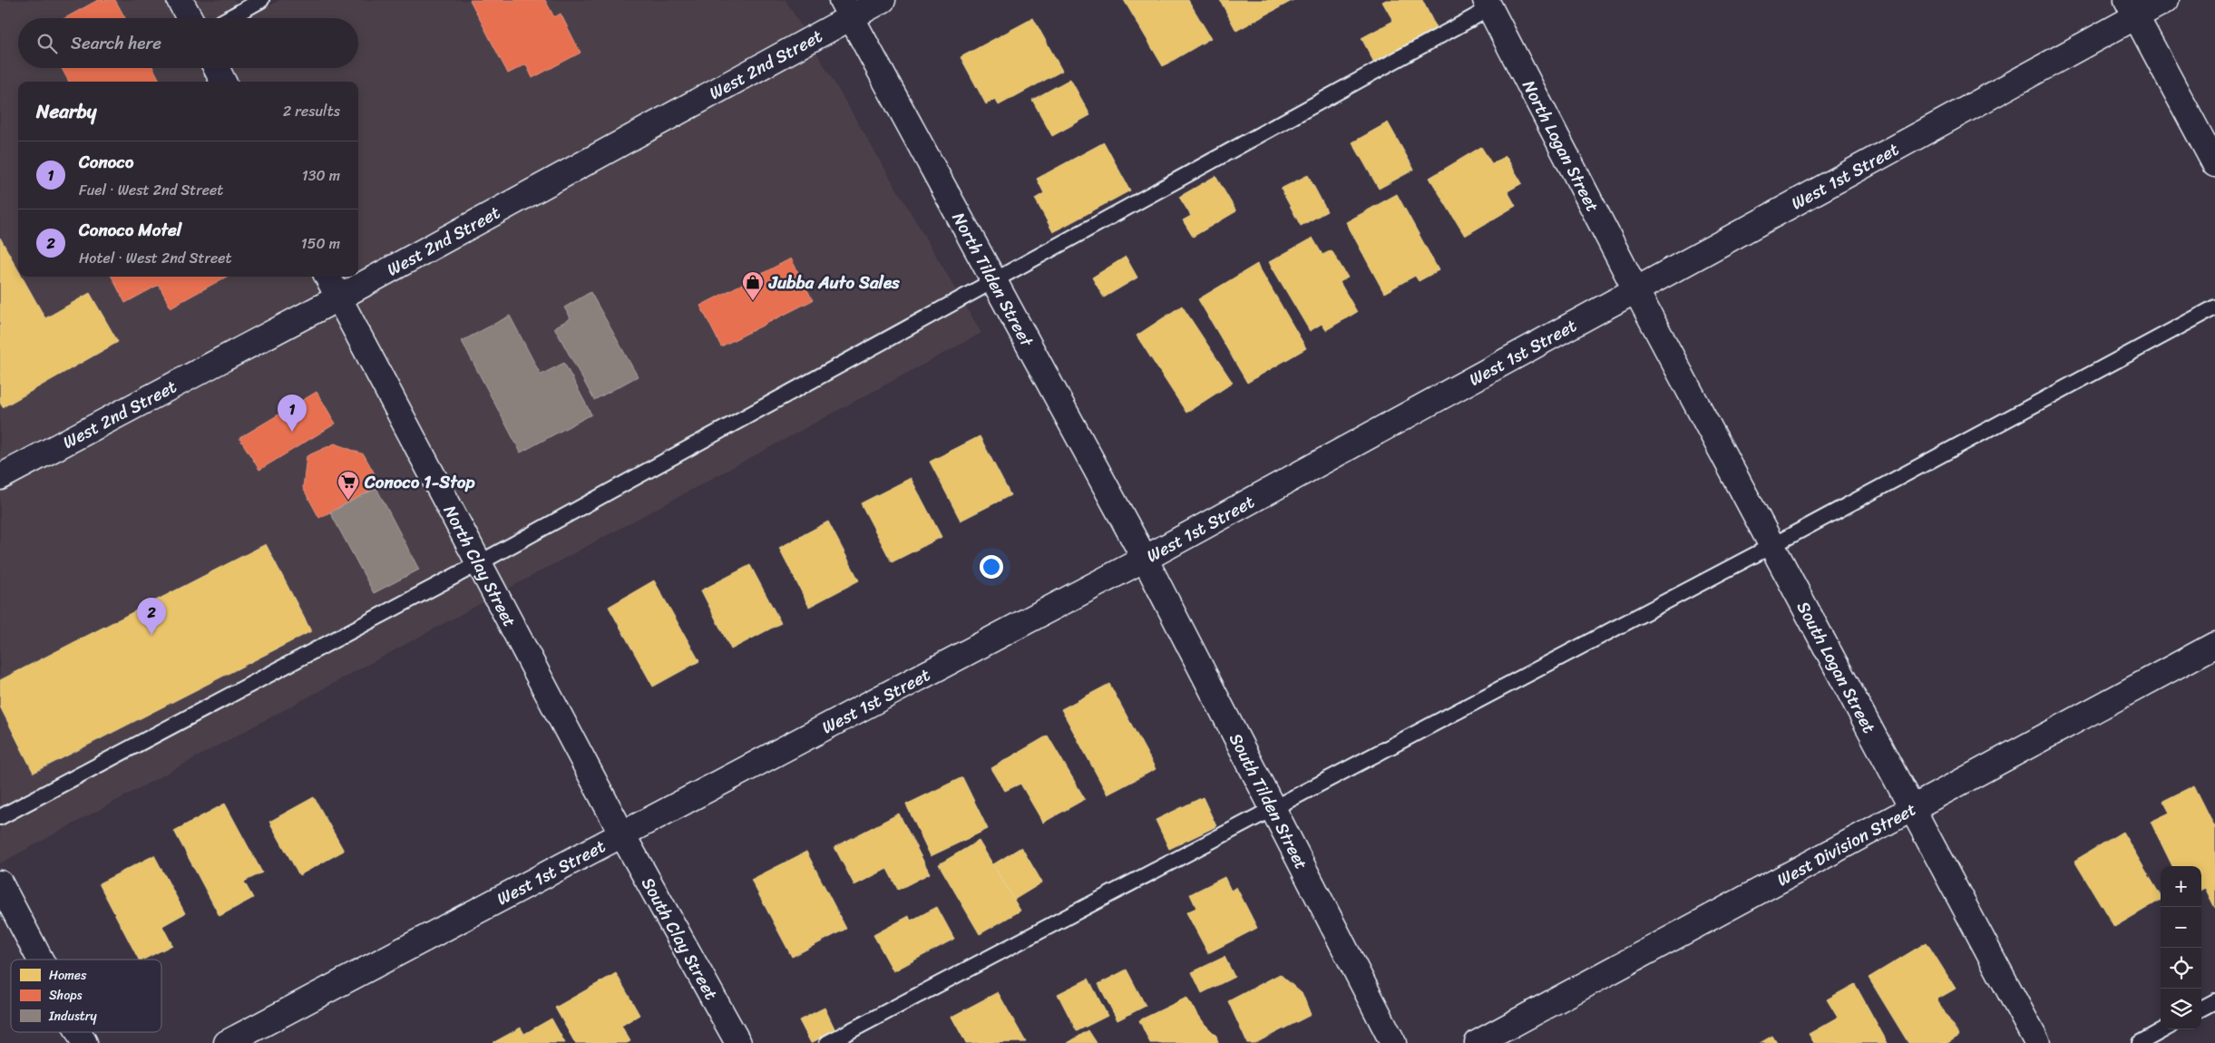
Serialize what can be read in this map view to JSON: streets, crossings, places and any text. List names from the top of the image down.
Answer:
{
  "streets": {
    "main road": [
      "West 2nd Street",
      "North Logan Street",
      "West 1st Street",
      "North Tilden Street",
      "North Clay Street",
      "South Logan Street",
      "South Tilden Street",
      "West Division Street",
      "South Clay Street"
    ]
  },
  "crossings": [
    ["West 2nd Street", "North Tilden Street"],
    ["West 2nd Street", "North Clay Street"],
    ["North Logan Street", "West 1st Street"],
    ["North Logan Street", "South Logan Street"],
    ["West 1st Street", "North Tilden Street"],
    ["West 1st Street", "North Clay Street"],
    ["West 1st Street", "South Logan Street"],
    ["West 1st Street", "South Tilden Street"],
    ["West 1st Street", "South Clay Street"],
    ["North Tilden Street", "South Tilden Street"],
    ["North Clay Street", "South Clay Street"],
    ["South Logan Street", "West Division Street"]
  ],
  "places": {
    "shop": ["Jubba Auto Sales"],
    "supermarket": ["Conoco 1-Stop"]
  },
  "legend": ["Homes", "Shops", "Industry"],
  "page": {
    "search": "Search here",
    "heading": ["Nearby", "2 results"],
    "list": [
      {
        "mark": "1",
        "name": "Conoco",
        "note": "Fuel · West 2nd Street",
        "value": "130 m"
      },
      {
        "mark": "2",
        "name": "Conoco Motel",
        "note": "Hotel · West 2nd Street",
        "value": "150 m"
      }
    ],
    "pins": ["1", "2"],
    "map_buttons": ["+", "−"]
  }
}
